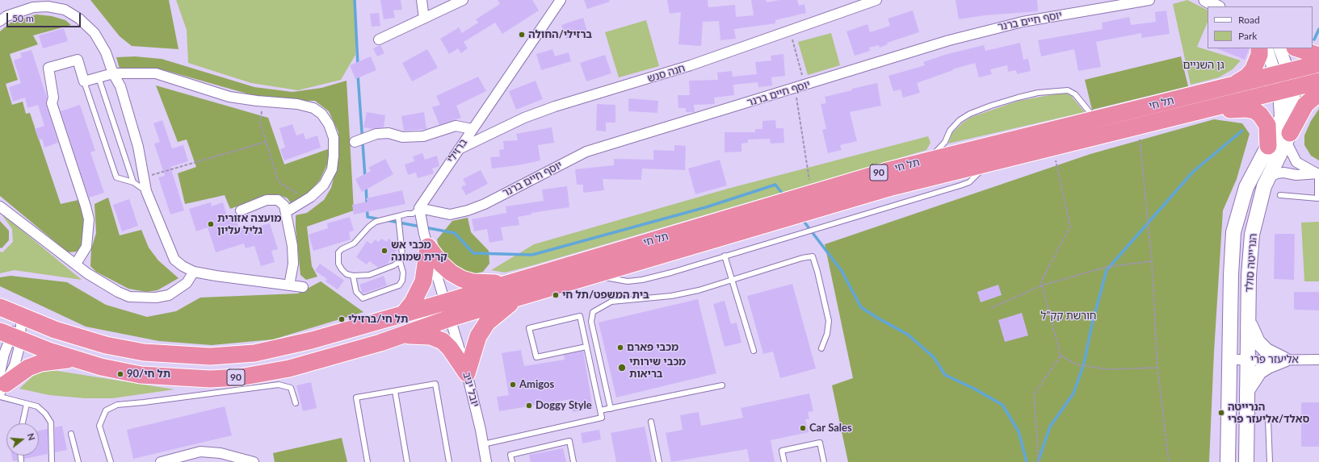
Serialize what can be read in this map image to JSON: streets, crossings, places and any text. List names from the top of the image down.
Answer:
{
  "streets": {
    "highway": ["תל חי", "90"],
    "main road": ["הנרייטה סולד"],
    "street": [
      "יוסף חיים ברנר",
      "חנה סנש",
      "ברזילי",
      "אליעזר פרי",
      "יובל יניב"
    ]
  },
  "crossings": [
    ["יוסף חיים ברנר", "ברזילי"],
    ["חנה סנש", "ברזילי"],
    ["תל חי", "90"],
    ["תל חי", "הנרייטה סולד"],
    ["תל חי", "יובל יניב"],
    ["90", "יובל יניב"],
    ["הנרייטה סולד", "אליעזר פרי"]
  ],
  "parks": ["גן השניים", "חורשת קק\"ל"],
  "places": [
    "ברזילי/החולה",
    "מועצה אזורית גליל עליון",
    "מכבי אש קרית שמונה",
    "בית המשפט/תל חי",
    "תל חי/ברזילי",
    "מכבי פארם",
    "מכבי שירותי בריאות",
    "תל חי/90",
    "Amigos",
    "Doggy Style",
    "הנרייטה סאלד/אליעזר פרי",
    "Car Sales"
  ],
  "legend": ["Road", "Park"],
  "scale_bar": "50 m",
  "north": "right"
}
